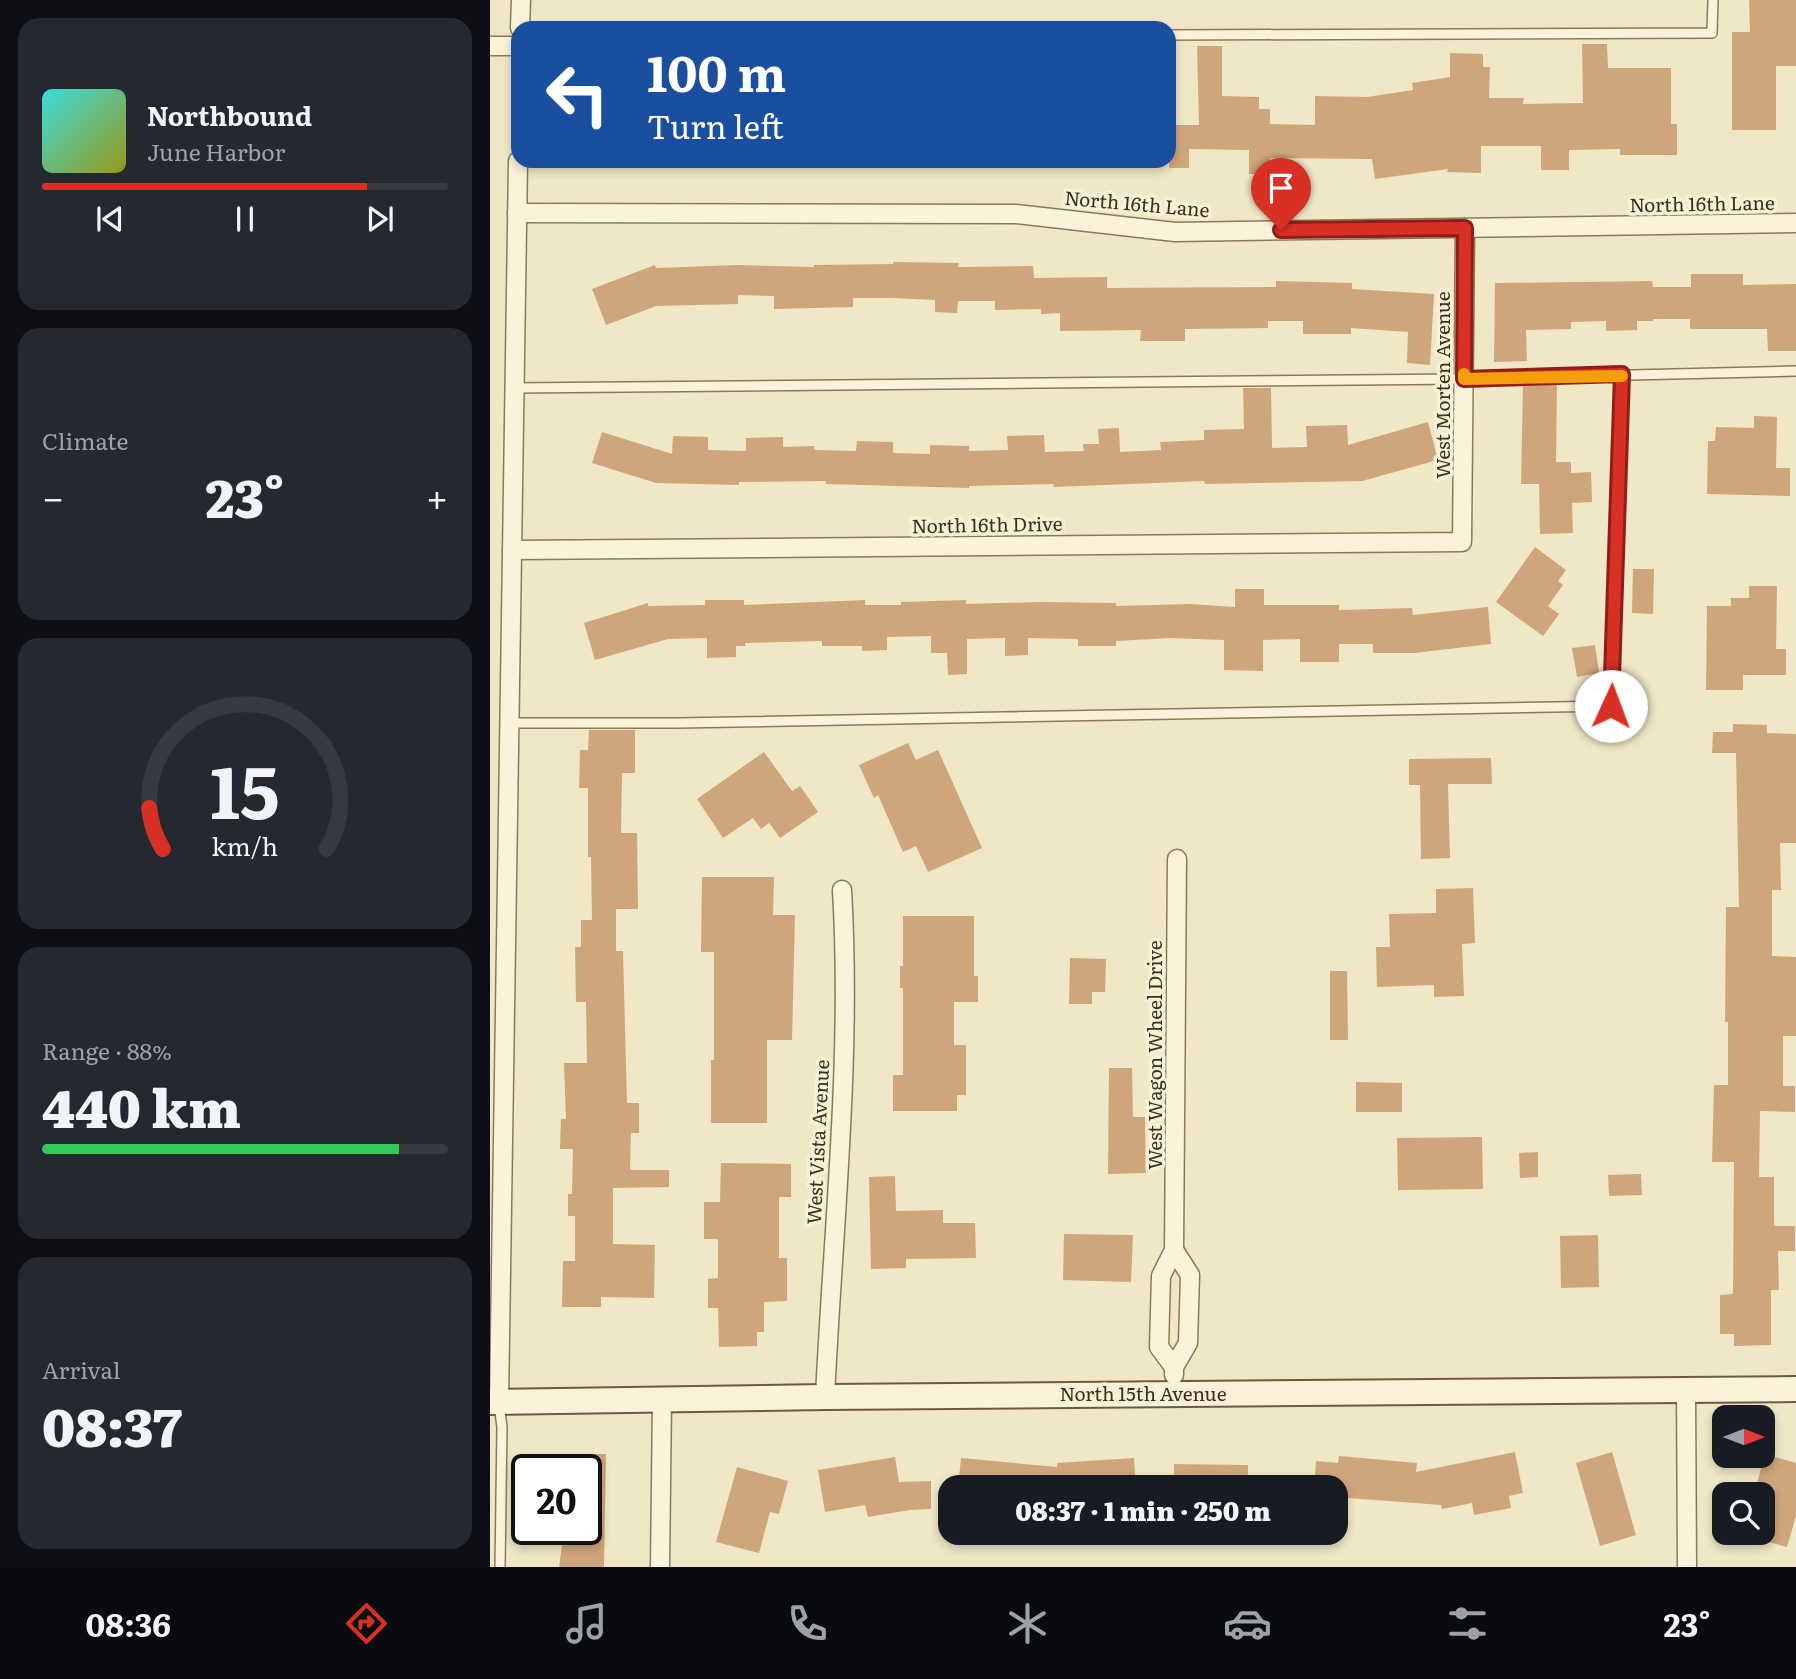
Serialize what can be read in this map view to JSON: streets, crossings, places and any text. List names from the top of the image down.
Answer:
{
  "streets": {
    "street": [
      "North 16th Lane",
      "West Morten Avenue",
      "North 16th Drive",
      "West Wagon Wheel Drive",
      "West Vista Avenue",
      "North 15th Avenue"
    ]
  },
  "crossings": [
    ["North 16th Lane", "West Morten Avenue"],
    ["West Morten Avenue", "North 16th Drive"],
    ["West Wagon Wheel Drive", "North 15th Avenue"],
    ["West Vista Avenue", "North 15th Avenue"]
  ],
  "north": "right",
  "page": {
    "turn": ["100 m", "Turn left"],
    "song": ["Northbound", "June Harbor"],
    "tile": [
      "Climate",
      ["Range · 88%", "440 km"],
      ["Arrival", "08:37"]
    ],
    "heat": ["−", "23°", "+"],
    "limit": "20",
    "trip": "08:37 · 1 min · 250 m",
    "tabs": ["08:36", "23°"],
    "gauge": ["15", "km/h"]
  }
}
